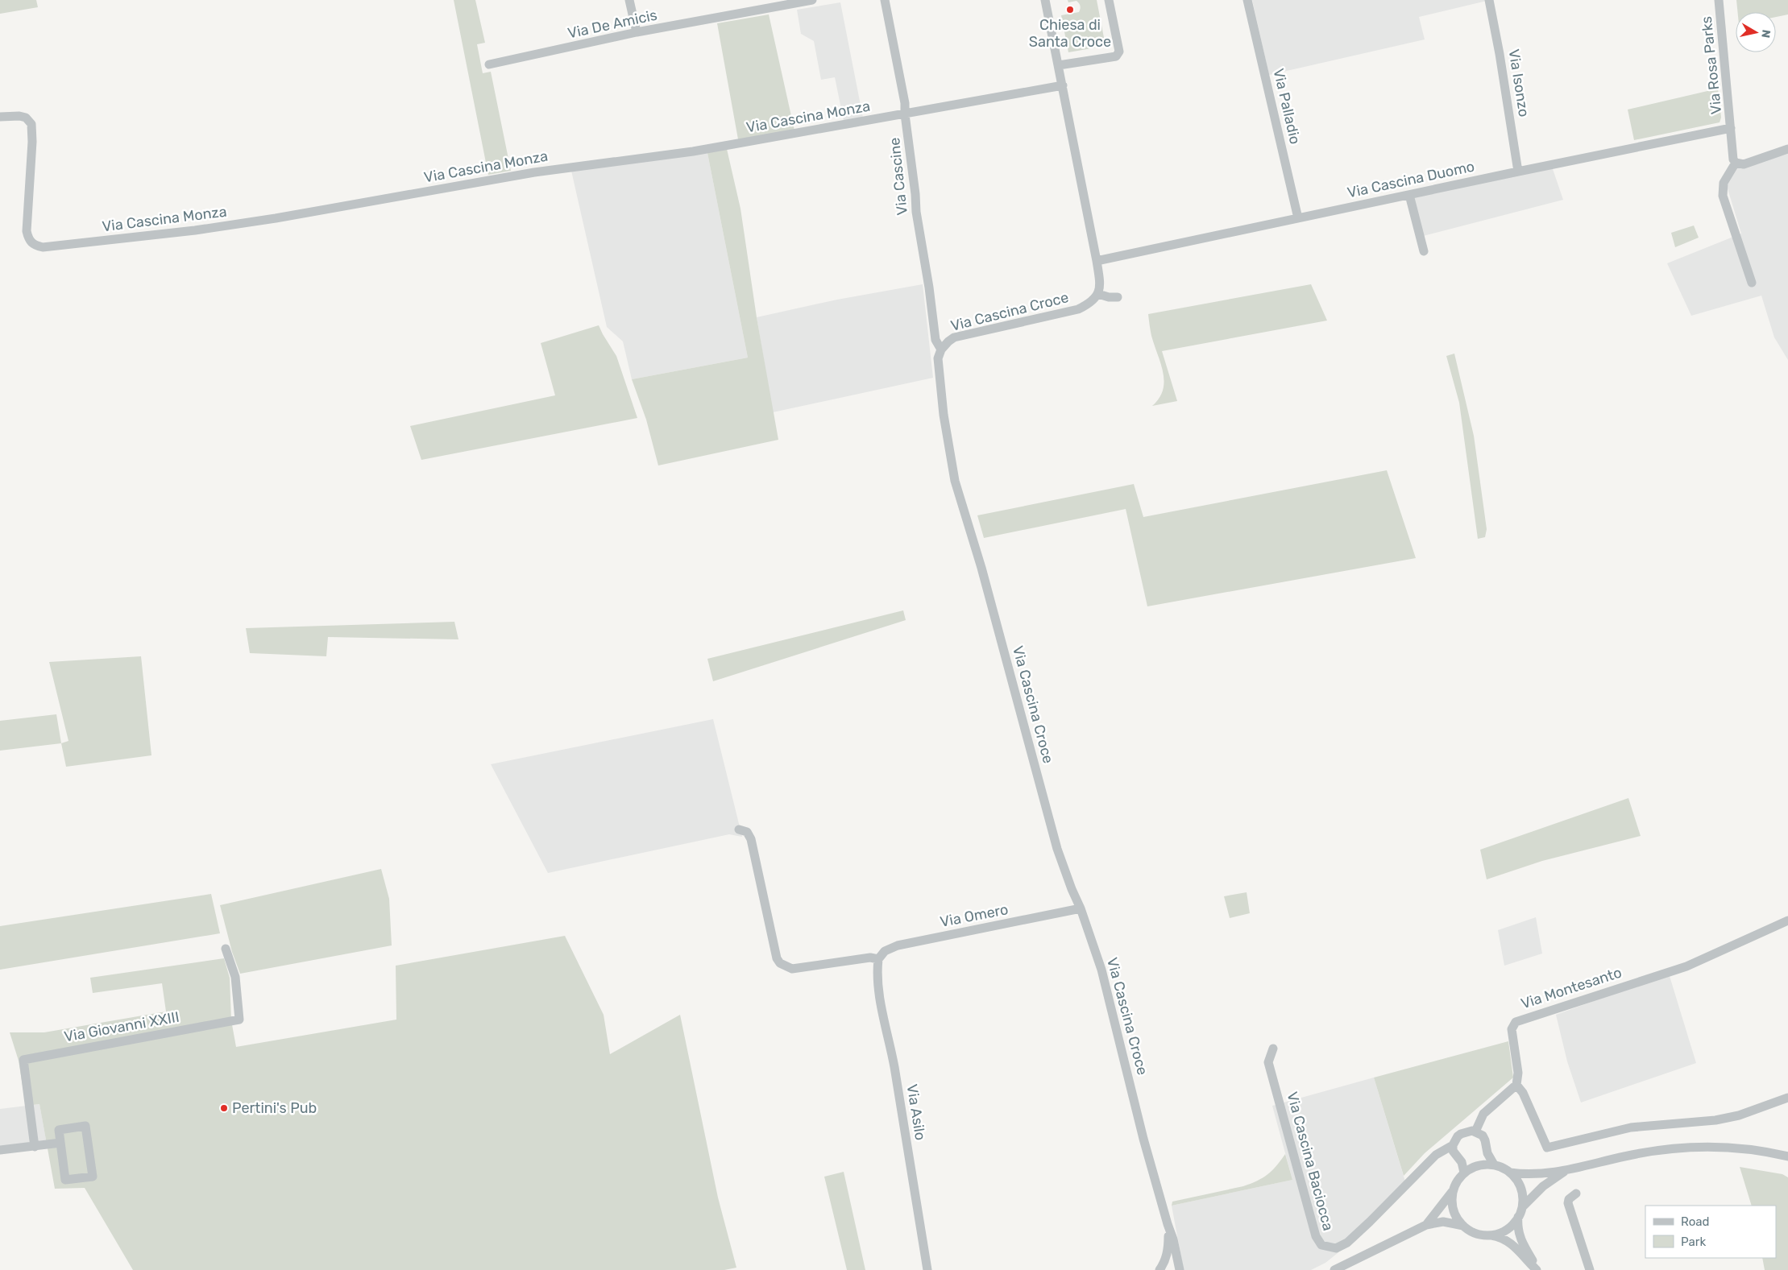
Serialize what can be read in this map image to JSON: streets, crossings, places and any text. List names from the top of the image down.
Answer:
{
  "streets": {
    "street": [
      "Via De Amicis",
      "Via Rosa Parks",
      "Via Isonzo",
      "Via Palladio",
      "Via Cascina Monza",
      "Via Cascine",
      "Via Cascina Duomo",
      "Via Cascina Croce",
      "Via Omero",
      "Via Montesanto",
      "Via Giovanni XXIII",
      "Via Asilo",
      "Via Cascina Baciocca"
    ]
  },
  "crossings": [
    ["Via Rosa Parks", "Via Cascina Duomo"],
    ["Via Isonzo", "Via Cascina Duomo"],
    ["Via Palladio", "Via Cascina Duomo"],
    ["Via Cascina Monza", "Via Cascine"],
    ["Via Cascine", "Via Cascina Croce"],
    ["Via Cascina Croce", "Via Omero"],
    ["Via Omero", "Via Asilo"]
  ],
  "places": ["Chiesa di Santa Croce", "Pertini's Pub"],
  "legend": ["Road", "Park"],
  "north": "right"
}
